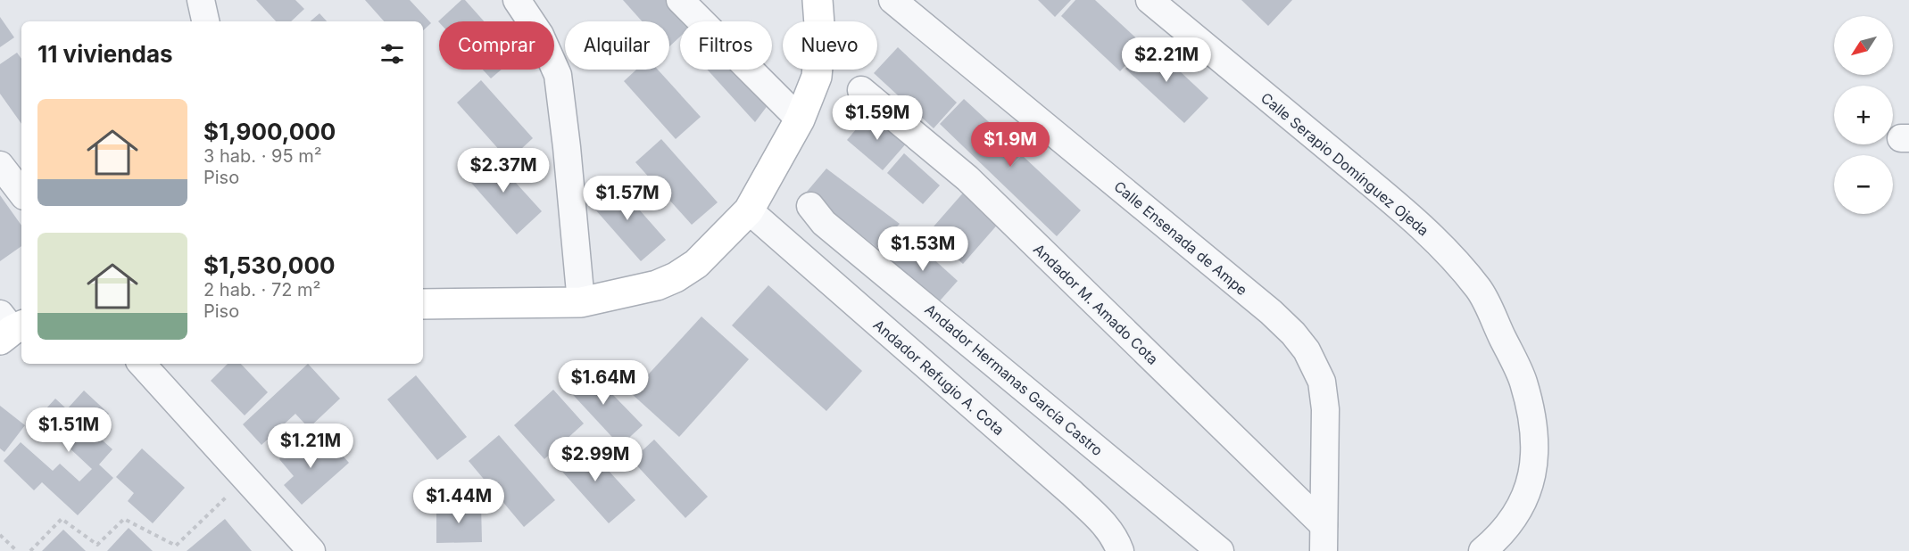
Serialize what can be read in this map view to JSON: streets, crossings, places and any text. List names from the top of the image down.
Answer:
{
  "streets": {
    "street": [
      "Calle Serapio Domínguez Ojeda",
      "Calle Ensenada de Ampe",
      "Andador M. Amado Cota",
      "Andador Refugio A. Cota",
      "Andador Hermanas García Castro"
    ]
  },
  "crossings": [
    ["Calle Ensenada de Ampe", "Andador M. Amado Cota"]
  ],
  "north": "bottom left",
  "page": {
    "map_buttons": ["+", "−"],
    "chip": [
      "Comprar",
      "Alquilar",
      "Filtros",
      "Nuevo"
    ],
    "heading": "11 viviendas",
    "price": [
      "$2.21M",
      "$1.59M",
      "$1.9M",
      "$2.37M",
      "$1.57M",
      "$1.53M",
      "$1.64M",
      "$1.51M",
      "$1.21M",
      "$2.99M",
      "$1.44M"
    ],
    "list": [
      {
        "name": "$1,900,000",
        "note": "3 hab. · 95 m² · Piso"
      },
      {
        "name": "$1,530,000",
        "note": "2 hab. · 72 m² · Piso"
      }
    ]
  }
}
